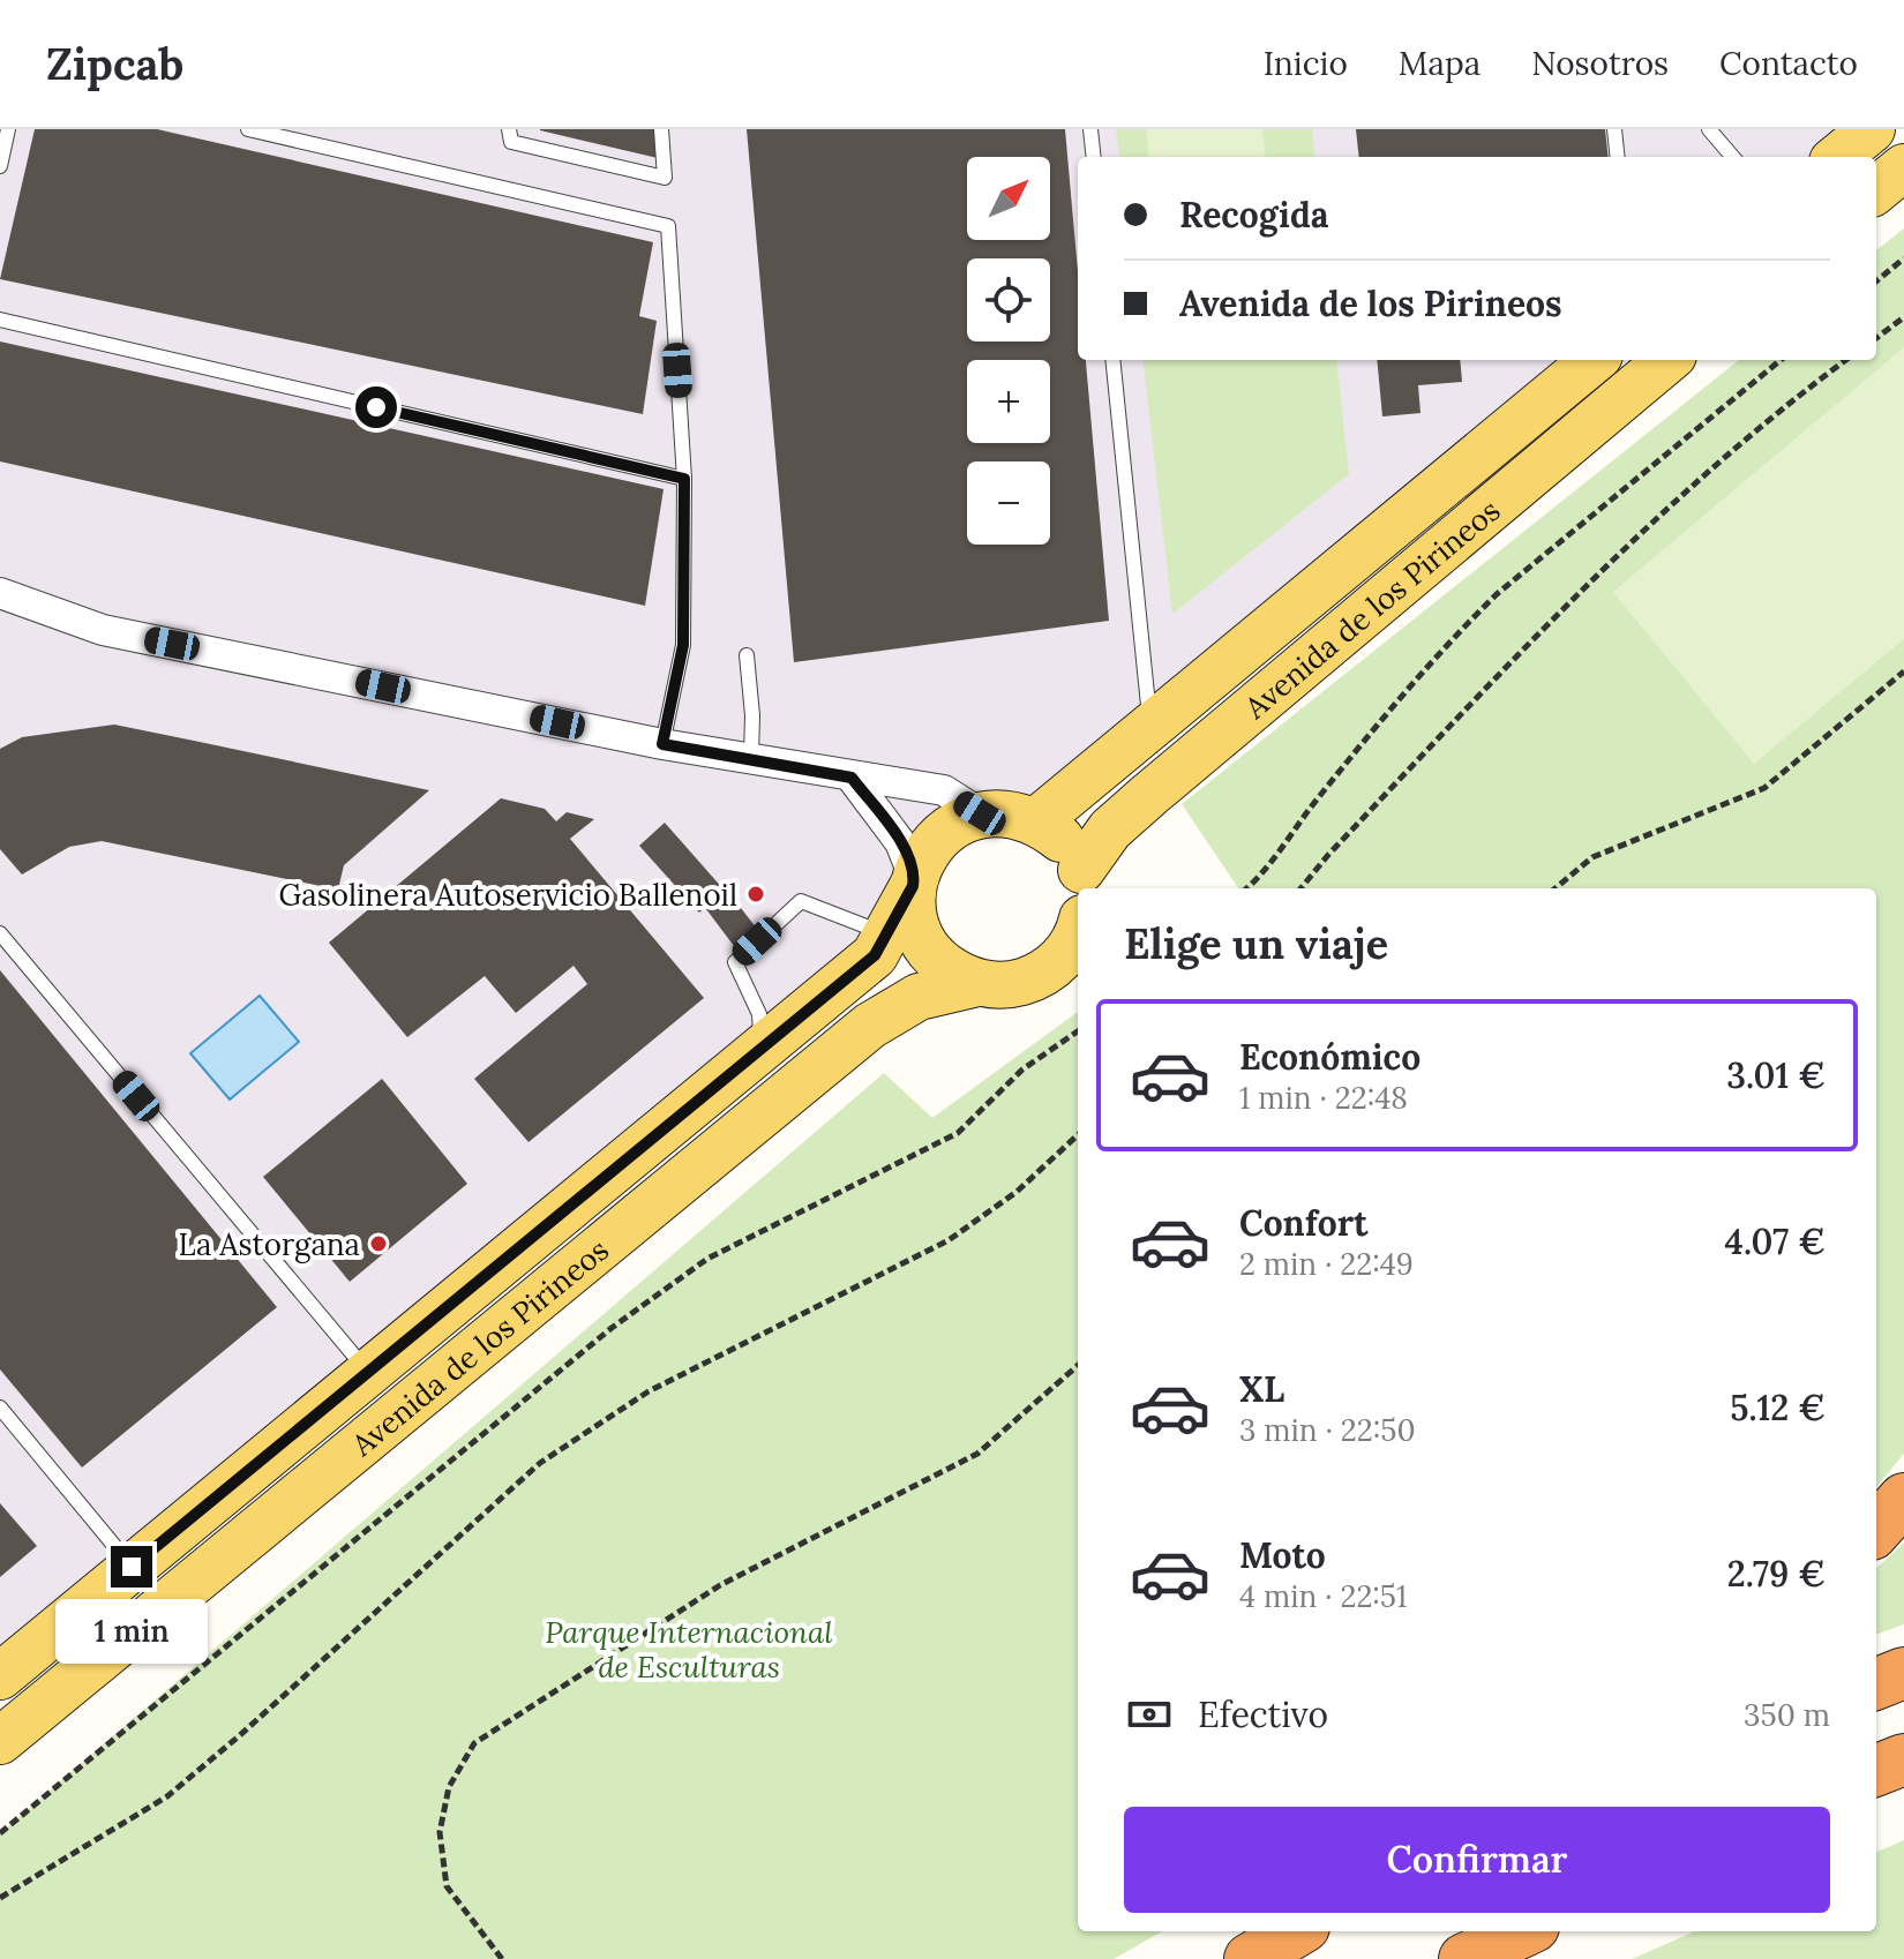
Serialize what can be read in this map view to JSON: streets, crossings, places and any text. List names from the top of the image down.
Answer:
{
  "streets": {
    "main road": ["Avenida de los Pirineos"]
  },
  "parks": ["Parque Internacional de Esculturas"],
  "places": ["Gasolinera Autoservicio Ballenoil", "La Astorgana"],
  "north": "top right",
  "page": {
    "header": "Zipcab",
    "nav": [
      "Inicio",
      "Mapa",
      "Nosotros",
      "Contacto"
    ],
    "map_buttons": ["+", "−"],
    "banner": ["Recogida", "Avenida de los Pirineos"],
    "heading": "Elige un viaje",
    "list": [
      {
        "name": "Económico",
        "note": "1 min · 22:48",
        "value": "3.01 €"
      },
      {
        "name": "Confort",
        "note": "2 min · 22:49",
        "value": "4.07 €"
      },
      {
        "name": "XL",
        "note": "3 min · 22:50",
        "value": "5.12 €"
      },
      {
        "name": "Moto",
        "note": "4 min · 22:51",
        "value": "2.79 €"
      }
    ],
    "bubble": "1 min",
    "pay": ["Efectivo", "350 m"],
    "buttons": "Confirmar"
  }
}
